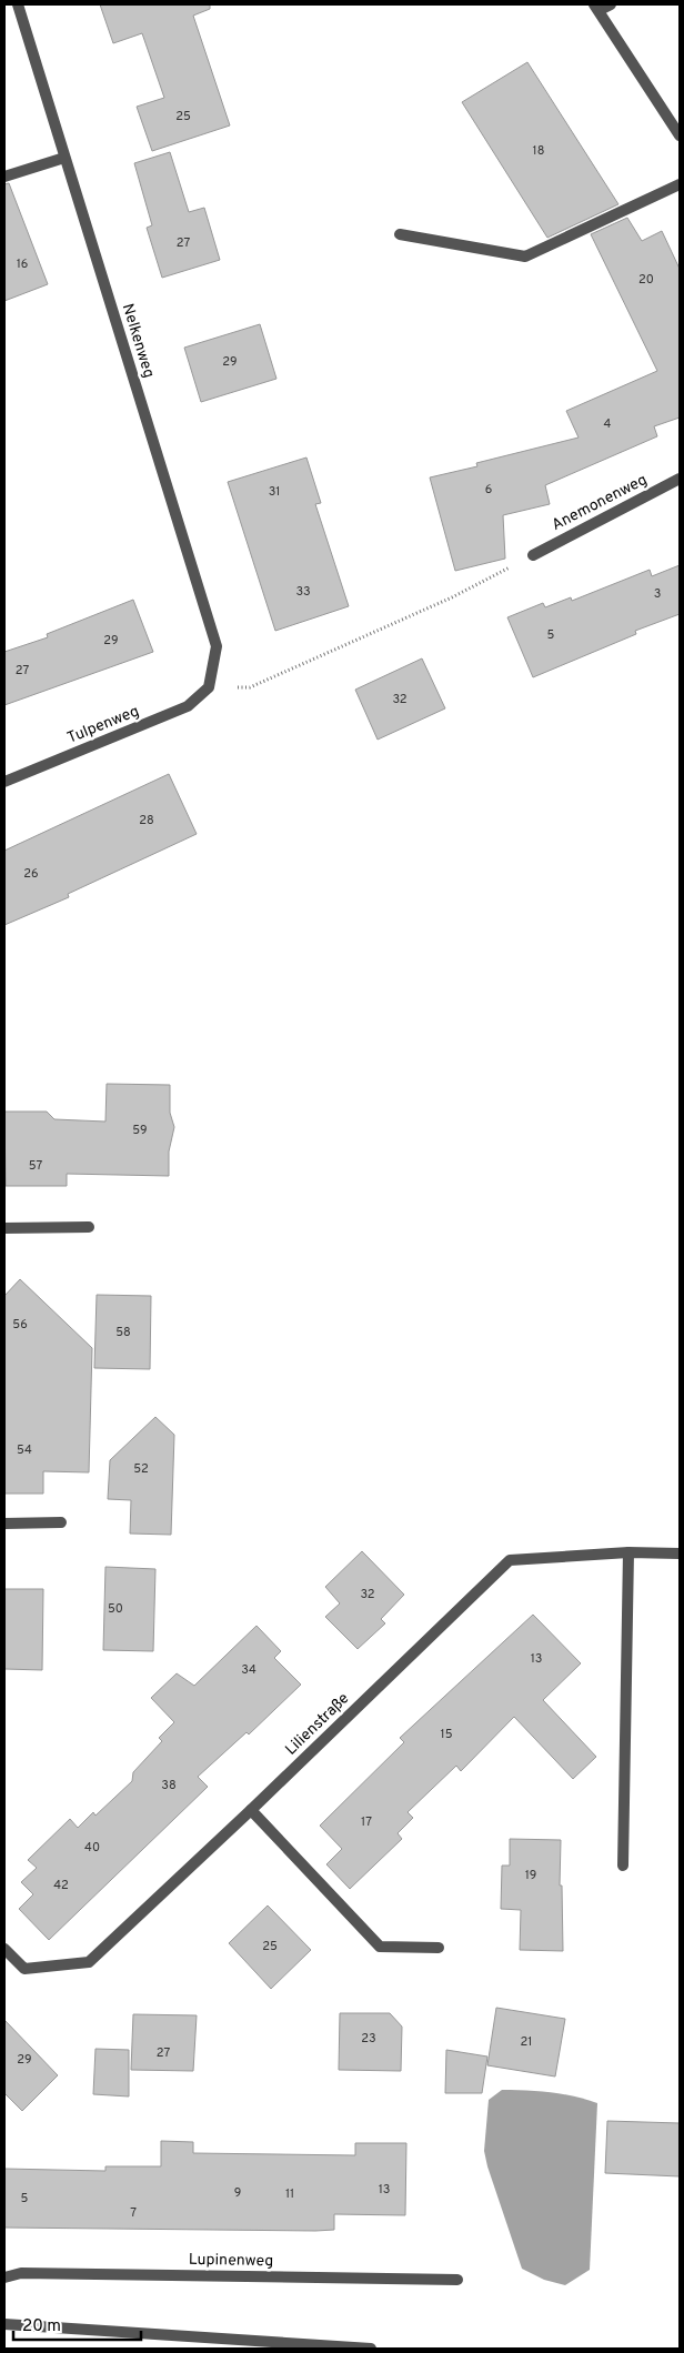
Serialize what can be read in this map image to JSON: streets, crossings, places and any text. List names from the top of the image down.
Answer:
{
  "streets": {
    "street": [
      "Nelkenweg",
      "Anemonenweg",
      "Tulpenweg",
      "Lilienstraße",
      "Lupinenweg"
    ]
  },
  "crossings": [
    ["Nelkenweg", "Tulpenweg"]
  ],
  "house_numbers": [
    "25",
    "18",
    "27",
    "16",
    "20",
    "29",
    "4",
    "6",
    "31",
    "33",
    "3",
    "5",
    "29",
    "27",
    "32",
    "28",
    "26",
    "59",
    "57",
    "56",
    "58",
    "54",
    "52",
    "32",
    "50",
    "13",
    "34",
    "15",
    "38",
    "17",
    "40",
    "19",
    "42",
    "25",
    "23",
    "21",
    "27",
    "29",
    "13",
    "9",
    "11",
    "5",
    "7"
  ],
  "scale_bar": "20 m"
}
